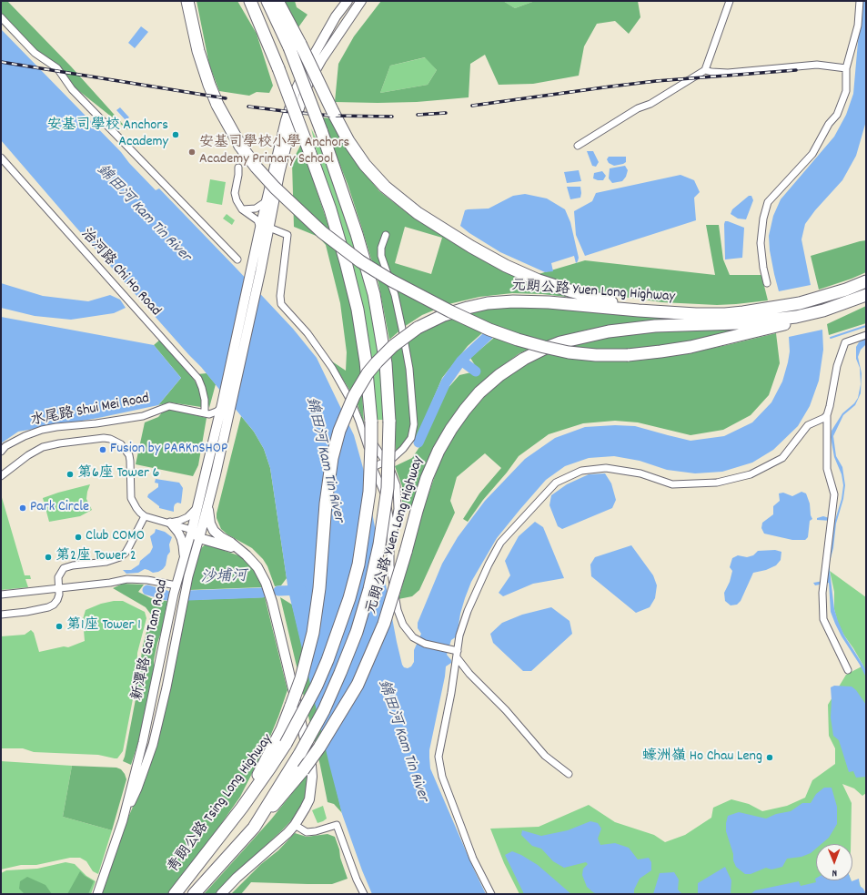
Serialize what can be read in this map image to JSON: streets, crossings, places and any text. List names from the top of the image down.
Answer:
{
  "streets": {
    "highway": ["元朗公路 Yuen Long Highway", "青朗公路 Tsing Long Highway"],
    "street": ["治河路 Chi Ho Road", "水尾路 Shui Mei Road", "新潭路 San Tam Road"]
  },
  "crossings": [
    ["治河路 Chi Ho Road", "水尾路 Shui Mei Road"],
    ["元朗公路 Yuen Long Highway", "青朗公路 Tsing Long Highway"]
  ],
  "water": ["錦田河 Kam Tin River", "沙埔河"],
  "places": [
    "安基司學校 Anchors Academy",
    "安基司學校小學 Anchors Academy Primary School",
    "Fusion by PARKnSHOP",
    "第6座 Tower 6",
    "Park Circle",
    "Club COMO",
    "第2座 Tower 2",
    "第1座 Tower 1",
    "蠔洲嶺 Ho Chau Leng"
  ],
  "north": "bottom"
}
